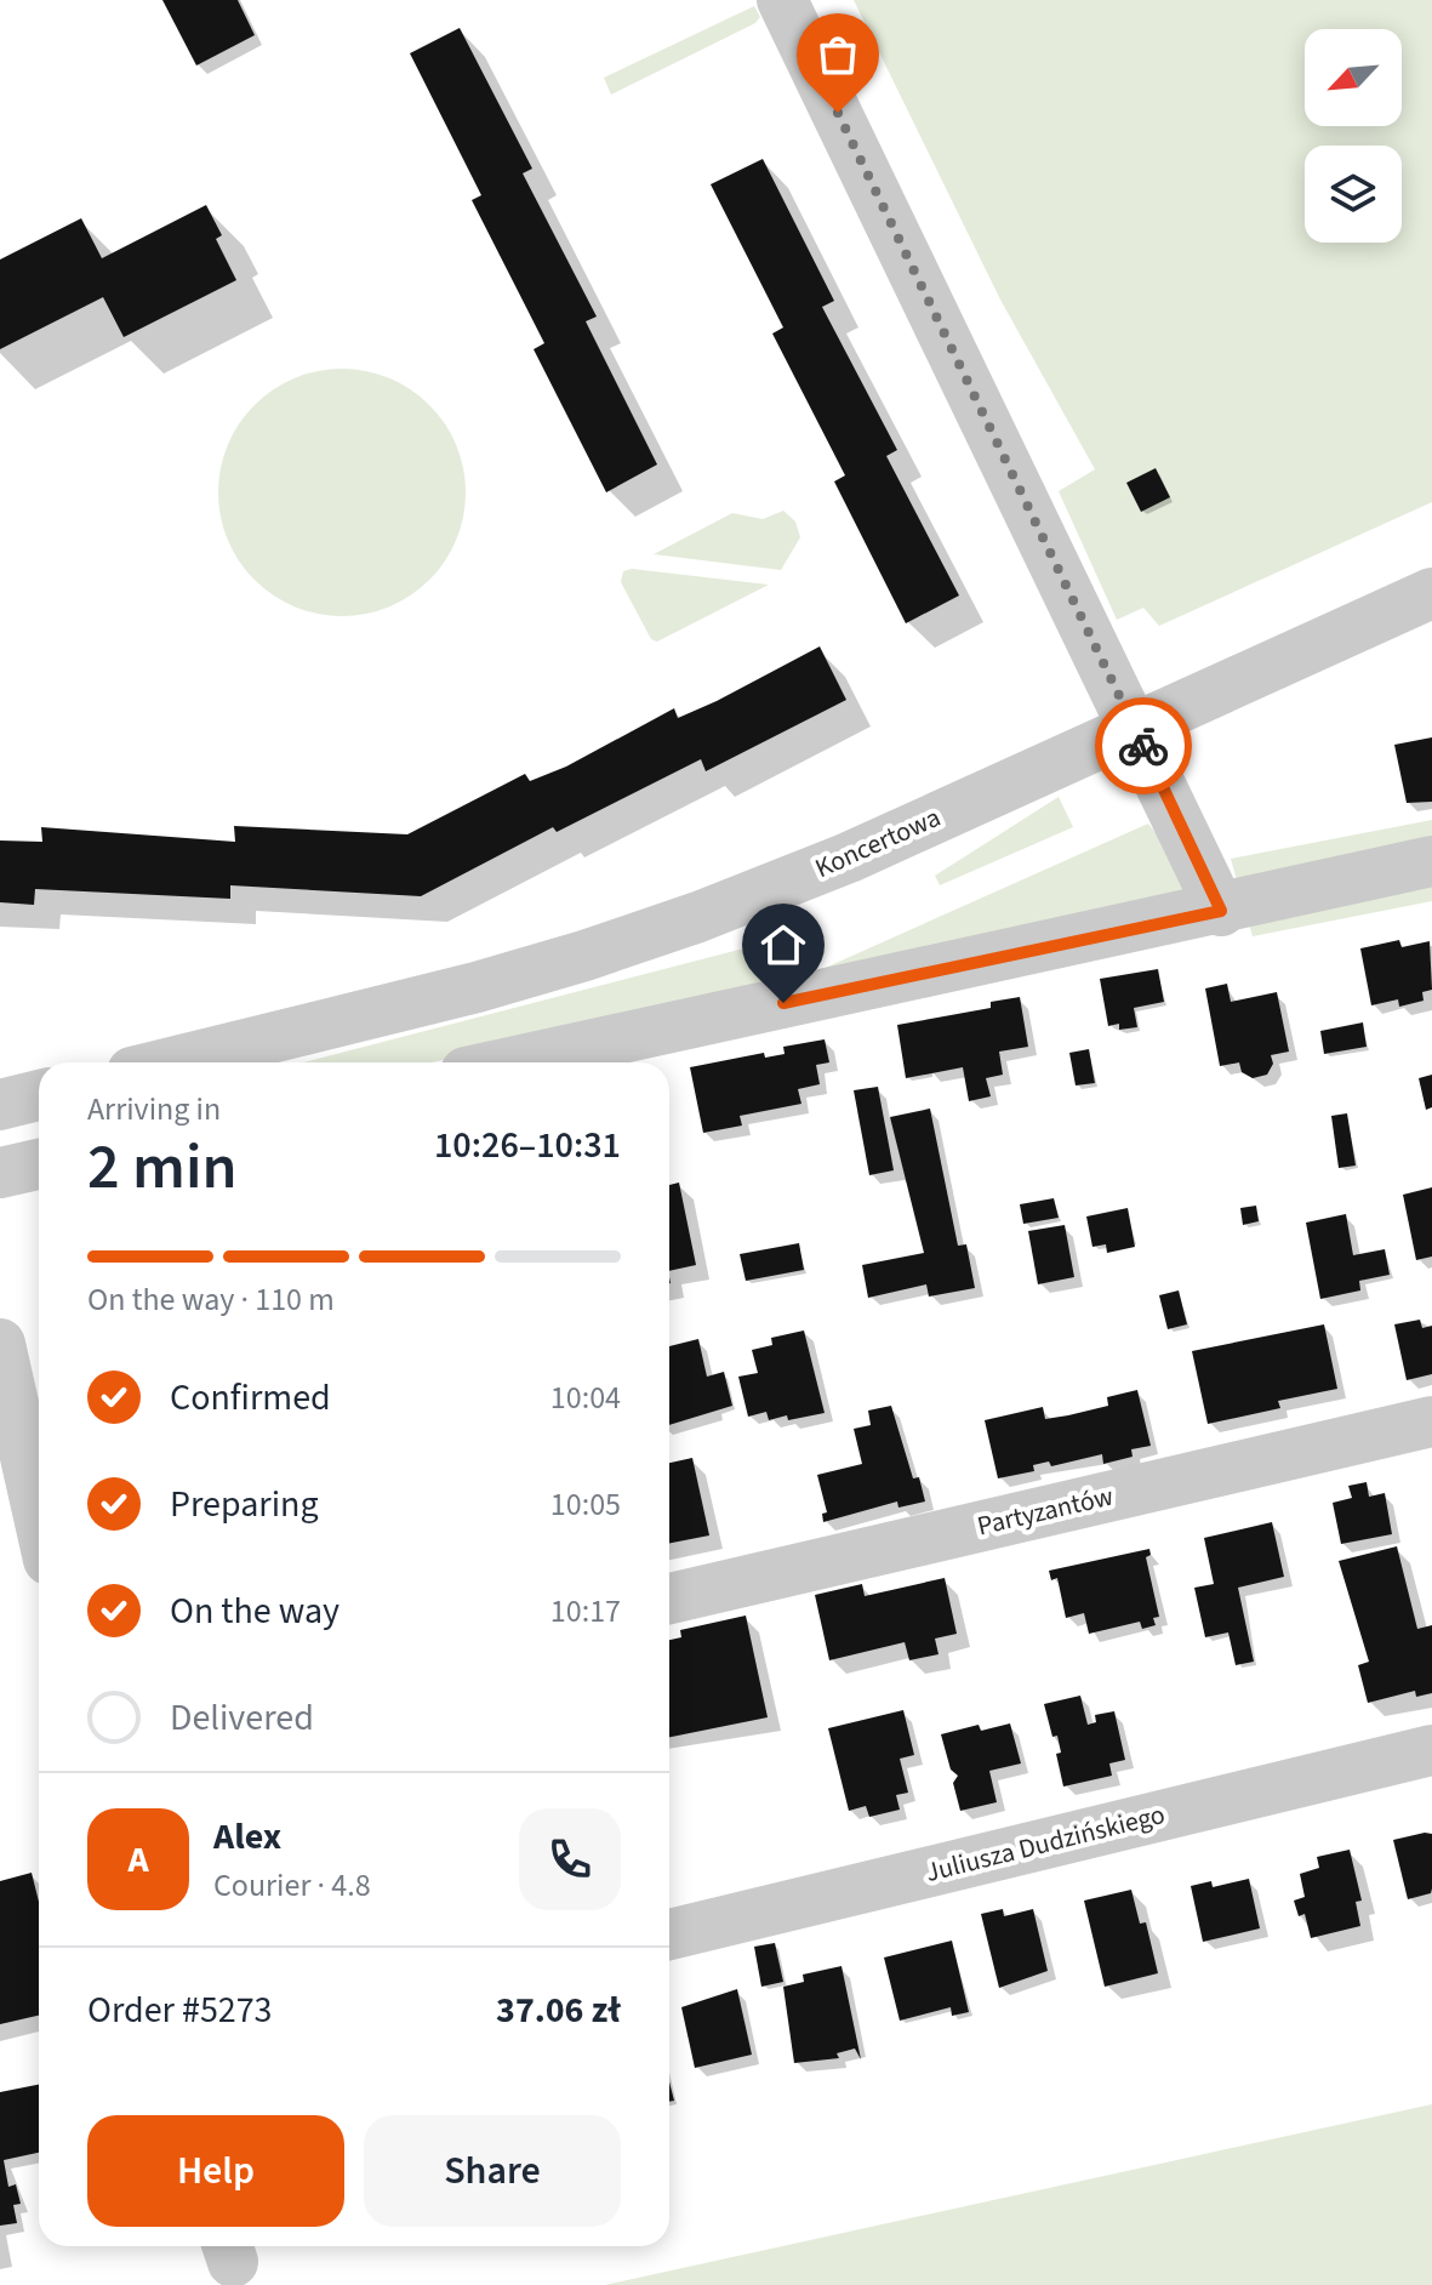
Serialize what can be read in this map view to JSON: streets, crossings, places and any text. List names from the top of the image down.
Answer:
{
  "streets": {
    "street": ["Koncertowa", "Partyzantów", "Juliusza Dudzińskiego"]
  },
  "north": "bottom left",
  "page": {
    "heading": ["2 min", "Arriving in", "10:26–10:31"],
    "panel": [
      "Alex",
      "Courier · 4.8",
      "Order #5273",
      "37.06 zł"
    ],
    "bar": "On the way · 110 m",
    "list": [
      ["Confirmed", "10:04"],
      ["Preparing", "10:05"],
      ["On the way", "10:17"],
      "Delivered"
    ],
    "round": "A",
    "buttons": ["Help", "Share"]
  }
}
